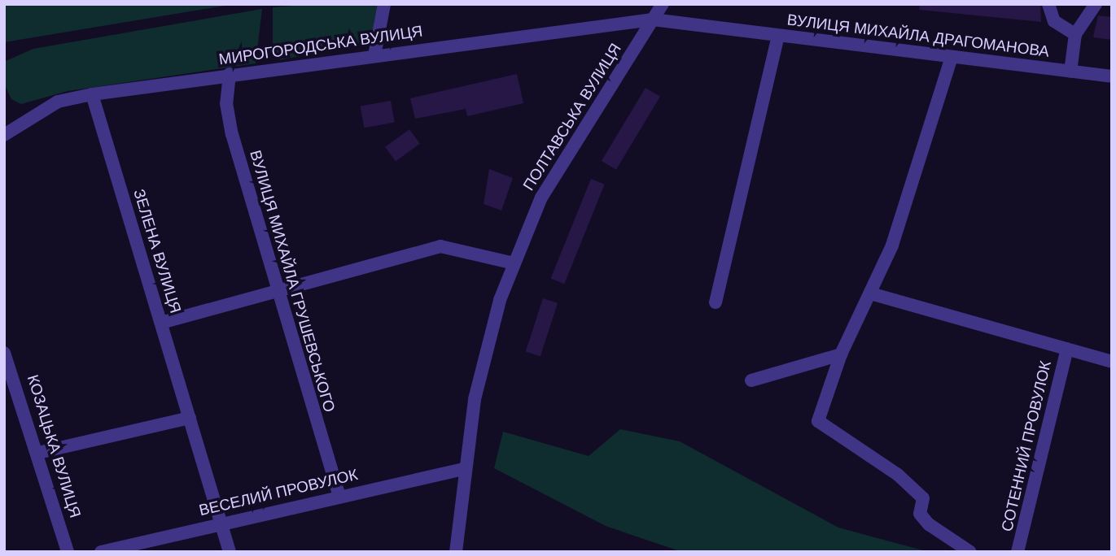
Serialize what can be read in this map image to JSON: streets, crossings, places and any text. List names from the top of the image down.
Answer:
{
  "streets": {
    "street": [
      "ВУЛИЦЯ МИХАЙЛА ДРАГОМАНОВА",
      "МИРОГОРОДСЬКА ВУЛИЦЯ",
      "ПОЛТАВСЬКА ВУЛИЦЯ",
      "ЗЕЛЕНА ВУЛИЦЯ",
      "ВУЛИЦЯ МИХАЙЛА ГРУШЕВСЬКОГО",
      "КОЗАЦЬКА ВУЛИЦЯ",
      "СОТЕННИЙ ПРОВУЛОК",
      "ВЕСЕЛИЙ ПРОВУЛОК"
    ]
  },
  "crossings": [
    ["ВУЛИЦЯ МИХАЙЛА ДРАГОМАНОВА", "МИРОГОРОДСЬКА ВУЛИЦЯ"],
    ["ВУЛИЦЯ МИХАЙЛА ДРАГОМАНОВА", "ПОЛТАВСЬКА ВУЛИЦЯ"],
    ["МИРОГОРОДСЬКА ВУЛИЦЯ", "ПОЛТАВСЬКА ВУЛИЦЯ"],
    ["МИРОГОРОДСЬКА ВУЛИЦЯ", "ЗЕЛЕНА ВУЛИЦЯ"],
    ["МИРОГОРОДСЬКА ВУЛИЦЯ", "ВУЛИЦЯ МИХАЙЛА ГРУШЕВСЬКОГО"],
    ["ПОЛТАВСЬКА ВУЛИЦЯ", "ВЕСЕЛИЙ ПРОВУЛОК"],
    ["ЗЕЛЕНА ВУЛИЦЯ", "ВЕСЕЛИЙ ПРОВУЛОК"],
    ["ВУЛИЦЯ МИХАЙЛА ГРУШЕВСЬКОГО", "ВЕСЕЛИЙ ПРОВУЛОК"]
  ]
}
